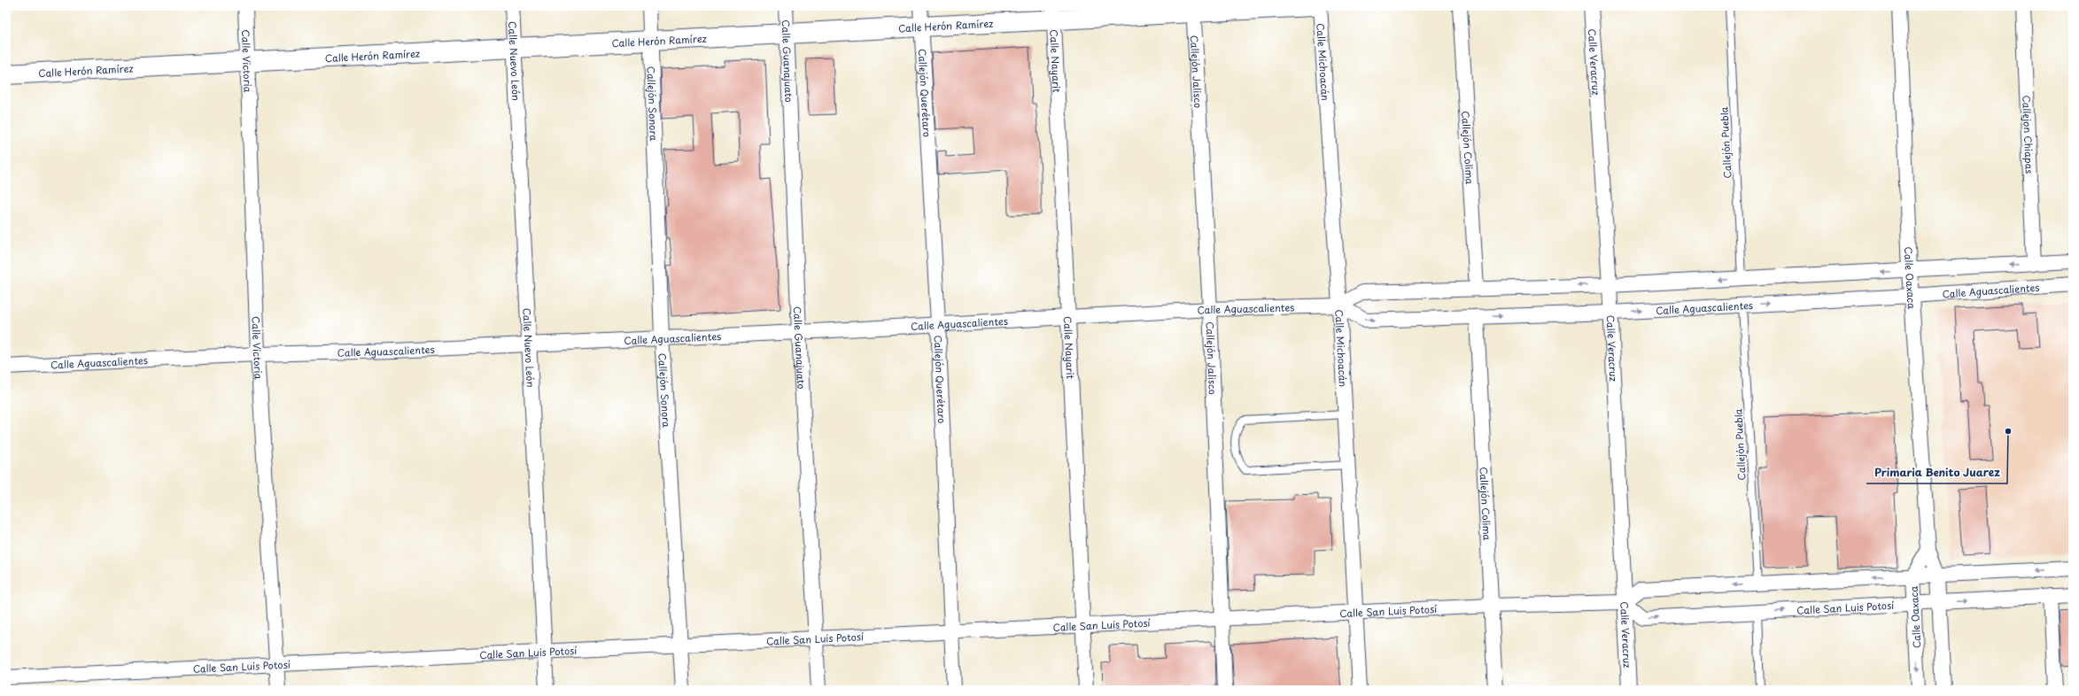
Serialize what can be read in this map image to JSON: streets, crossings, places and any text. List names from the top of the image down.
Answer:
{
  "streets": {
    "street": [
      "Calle Herón Ramírez",
      "Calle Victoria",
      "Calle Nuevo León",
      "Calle Guanajuato",
      "Calle Nayarit",
      "Calle Veracruz",
      "Calle Michoacán",
      "Callejón Jalisco",
      "Callejón Querétaro",
      "Callejón Sonora",
      "Callejon Chiapas",
      "Callejón Colima",
      "Calle Oaxaca",
      "Calle Aguascalientes",
      "Calle San Luis Potosí"
    ],
    "lane": ["Callejón Puebla"]
  },
  "crossings": [
    ["Calle Herón Ramírez", "Calle Victoria"],
    ["Calle Herón Ramírez", "Calle Nuevo León"],
    ["Calle Herón Ramírez", "Calle Guanajuato"],
    ["Calle Herón Ramírez", "Calle Nayarit"],
    ["Calle Herón Ramírez", "Callejón Jalisco"],
    ["Calle Herón Ramírez", "Callejón Querétaro"],
    ["Calle Herón Ramírez", "Callejón Sonora"],
    ["Calle Victoria", "Calle Aguascalientes"],
    ["Calle Victoria", "Calle San Luis Potosí"],
    ["Calle Nuevo León", "Calle Aguascalientes"],
    ["Calle Nuevo León", "Calle San Luis Potosí"],
    ["Calle Guanajuato", "Calle Aguascalientes"],
    ["Calle Guanajuato", "Calle San Luis Potosí"],
    ["Calle Nayarit", "Calle Aguascalientes"],
    ["Calle Nayarit", "Calle San Luis Potosí"],
    ["Calle Veracruz", "Calle Aguascalientes"],
    ["Calle Veracruz", "Calle San Luis Potosí"],
    ["Calle Michoacán", "Calle Aguascalientes"],
    ["Calle Michoacán", "Calle San Luis Potosí"],
    ["Callejón Jalisco", "Calle Aguascalientes"],
    ["Callejón Jalisco", "Calle San Luis Potosí"],
    ["Callejón Querétaro", "Calle Aguascalientes"],
    ["Callejón Querétaro", "Calle San Luis Potosí"],
    ["Callejón Sonora", "Calle Aguascalientes"],
    ["Callejón Sonora", "Calle San Luis Potosí"],
    ["Callejon Chiapas", "Calle Aguascalientes"],
    ["Callejón Puebla", "Calle Aguascalientes"],
    ["Callejón Colima", "Calle Aguascalientes"],
    ["Callejón Colima", "Calle San Luis Potosí"],
    ["Calle Oaxaca", "Calle Aguascalientes"],
    ["Calle Oaxaca", "Calle San Luis Potosí"]
  ],
  "places": ["Primaria Benito Juarez"]
}
